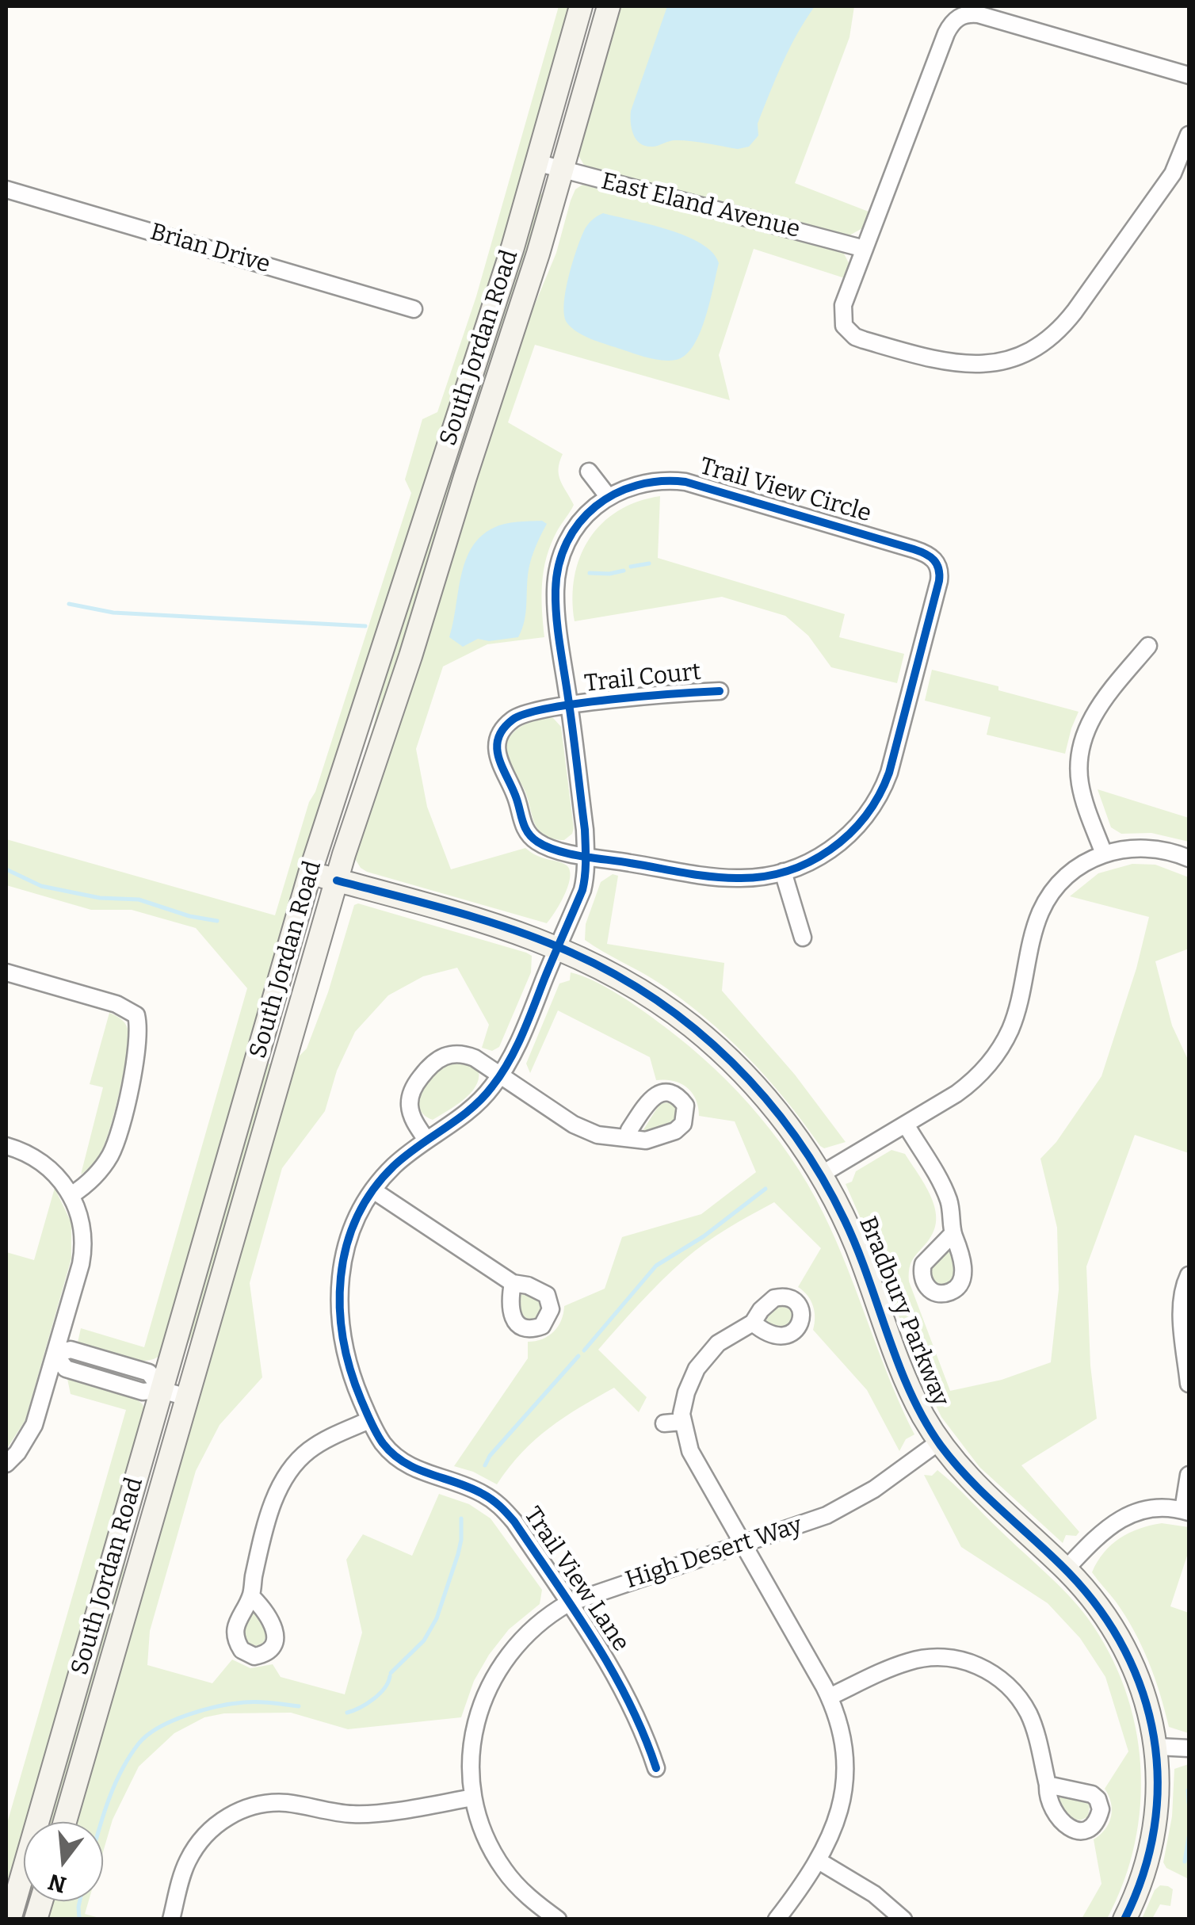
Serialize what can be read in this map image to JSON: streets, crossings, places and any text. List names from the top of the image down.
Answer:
{
  "streets": {
    "main road": ["South Jordan Road", "Bradbury Parkway"],
    "street": [
      "East Eland Avenue",
      "Brian Drive",
      "Trail View Circle",
      "Trail Court",
      "High Desert Way",
      "Trail View Lane"
    ]
  },
  "crossings": [
    ["East Eland Avenue", "South Jordan Road"],
    ["South Jordan Road", "Bradbury Parkway"],
    ["Trail View Circle", "Trail Court"],
    ["Trail View Circle", "Bradbury Parkway"],
    ["Trail View Circle", "Trail View Lane"],
    ["Bradbury Parkway", "High Desert Way"],
    ["Bradbury Parkway", "Trail View Lane"],
    ["High Desert Way", "Trail View Lane"]
  ],
  "north": "bottom"
}
